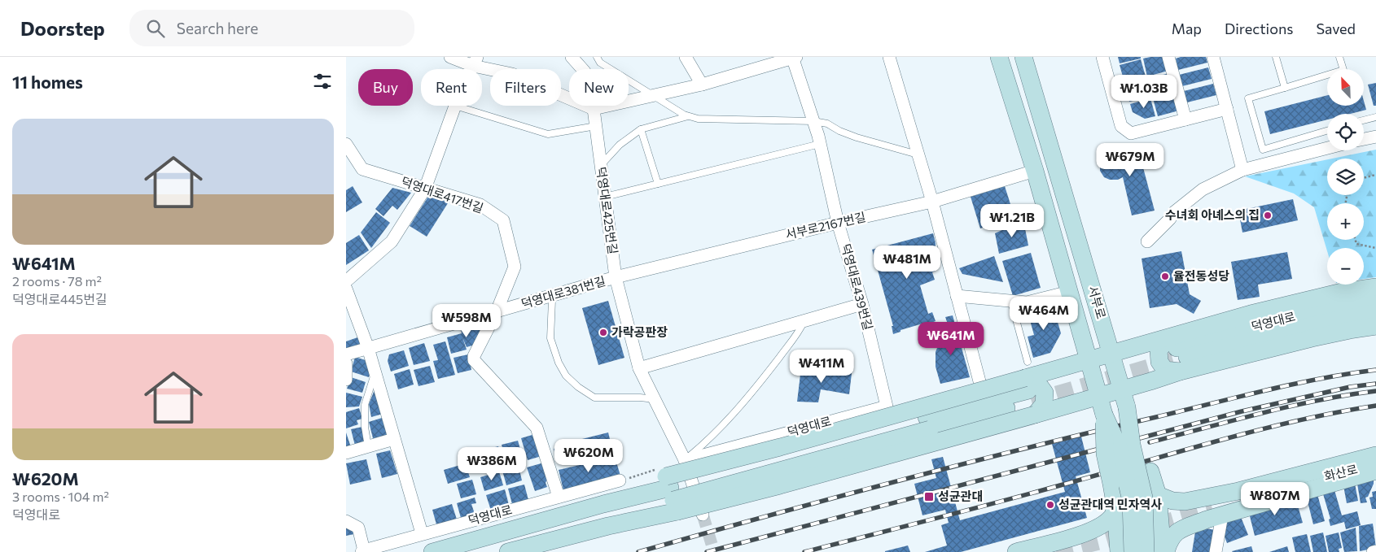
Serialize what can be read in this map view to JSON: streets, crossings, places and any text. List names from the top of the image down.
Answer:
{
  "streets": {
    "main road": ["서부로", "덕영대로", "화산로"],
    "street": [
      "덕영대로417번길",
      "덕영대로425번길",
      "서부로2167번길",
      "덕영대로439번길",
      "덕영대로381번길"
    ]
  },
  "crossings": [
    ["덕영대로417번길", "덕영대로381번길"],
    ["덕영대로417번길", "덕영대로"],
    ["덕영대로425번길", "서부로2167번길"],
    ["덕영대로425번길", "덕영대로381번길"],
    ["덕영대로425번길", "덕영대로"],
    ["서부로2167번길", "덕영대로439번길"],
    ["서부로2167번길", "덕영대로381번길"],
    ["서부로2167번길", "서부로"],
    ["덕영대로439번길", "덕영대로"]
  ],
  "places": {
    "other": [
      "수녀회 아녜스의 집",
      "율전동성당",
      "가락공판장",
      "성균관대역 민자역사"
    ],
    "transit": ["성균관대"]
  },
  "north": "top left",
  "page": {
    "header": "Doorstep",
    "search": "Search here",
    "nav": ["Map", "Directions", "Saved"],
    "heading": "11 homes",
    "map_buttons": ["+", "−"],
    "chip": [
      "Buy",
      "Rent",
      "Filters",
      "New"
    ],
    "price": [
      "₩1.03B",
      "₩679M",
      "₩1.21B",
      "₩481M",
      "₩464M",
      "₩598M",
      "₩641M",
      "₩411M",
      "₩620M",
      "₩386M",
      "₩807M"
    ],
    "list": [
      {
        "name": "₩641M",
        "note": "2 rooms · 78 m² · 덕영대로445번길"
      },
      {
        "name": "₩620M",
        "note": "3 rooms · 104 m² · 덕영대로"
      }
    ]
  }
}
